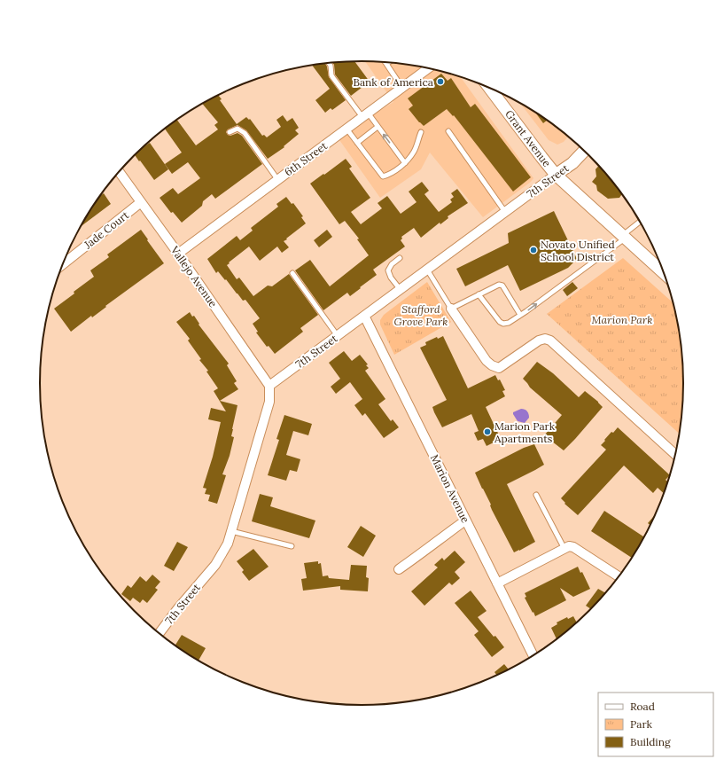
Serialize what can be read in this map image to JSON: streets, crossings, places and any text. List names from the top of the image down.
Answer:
{
  "streets": {
    "street": [
      "Grant Avenue",
      "6th Street",
      "7th Street",
      "Jade Court",
      "Vallejo Avenue",
      "Marion Avenue"
    ]
  },
  "crossings": [
    ["Grant Avenue", "7th Street"],
    ["6th Street", "Vallejo Avenue"],
    ["7th Street", "Vallejo Avenue"],
    ["7th Street", "Marion Avenue"],
    ["Jade Court", "Vallejo Avenue"]
  ],
  "parks": ["Stafford Grove Park", "Marion Park"],
  "places": ["Bank of America", "Novato Unified School District", "Marion Park Apartments"],
  "legend": ["Road", "Park", "Building"]
}
